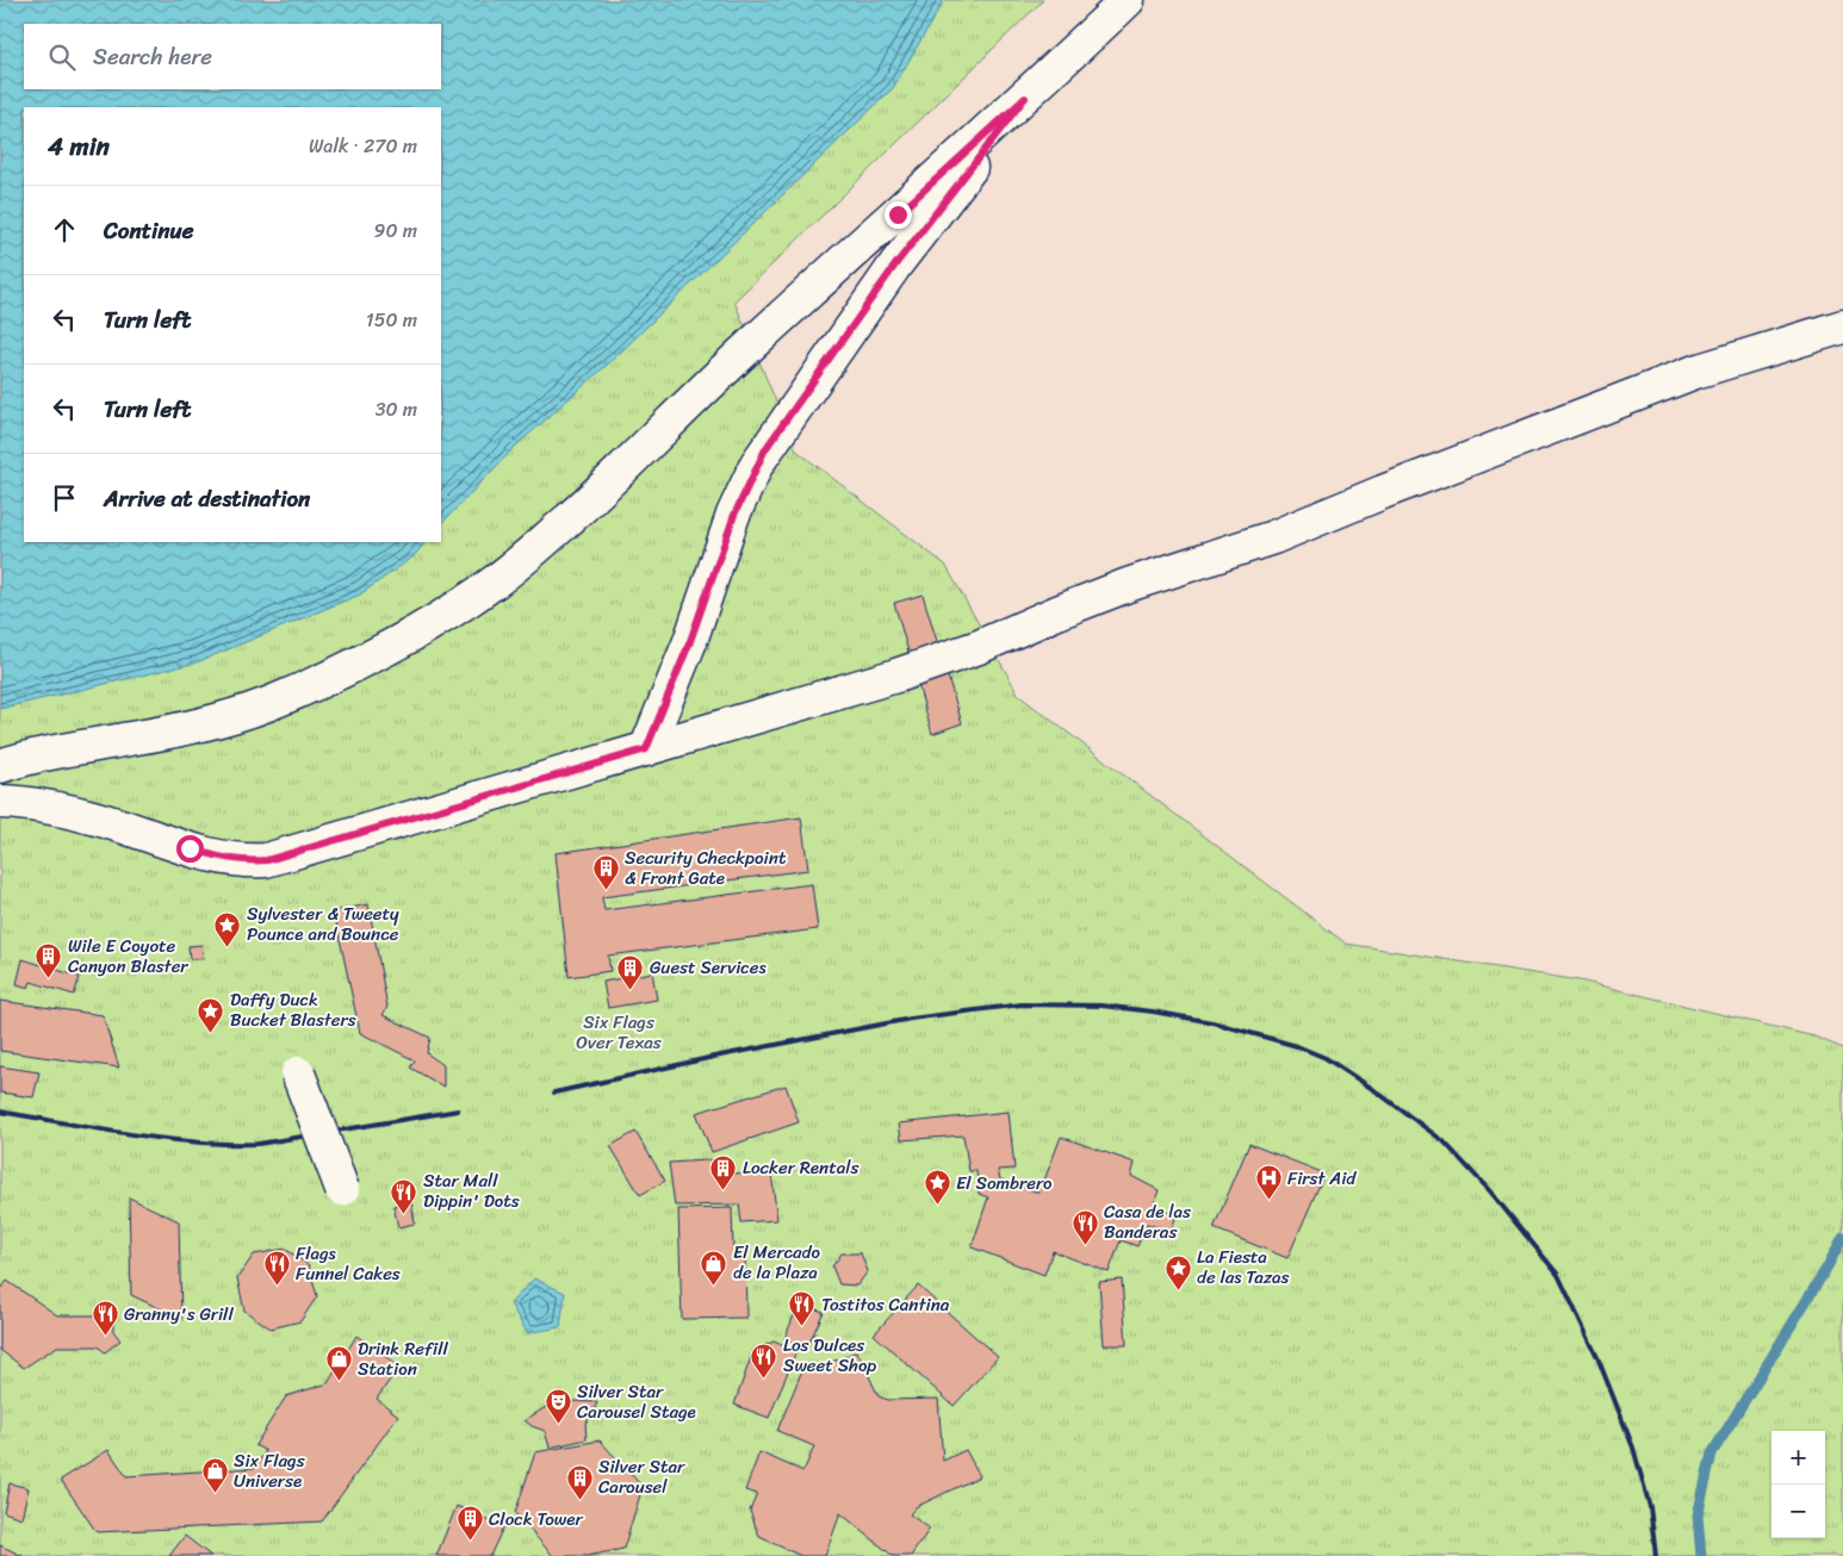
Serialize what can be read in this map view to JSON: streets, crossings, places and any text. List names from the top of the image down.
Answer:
{
  "parks": ["Six Flags Over Texas"],
  "places": {
    "building": [
      "Security Checkpoint & Front Gate",
      "Wile E Coyote Canyon Blaster",
      "Guest Services",
      "Locker Rentals",
      "Silver Star Carousel",
      "Clock Tower"
    ],
    "place": [
      "Sylvester & Tweety Pounce and Bounce",
      "Daffy Duck Bucket Blasters",
      "El Sombrero",
      "La Fiesta de las Tazas"
    ],
    "hospital": ["First Aid"],
    "restaurant": [
      "Star Mall Dippin' Dots",
      "Casa de las Banderas",
      "Flags Funnel Cakes",
      "Tostitos Cantina",
      "Granny's Grill",
      "Los Dulces Sweet Shop"
    ],
    "shop": ["El Mercado de la Plaza", "Drink Refill Station", "Six Flags Universe"],
    "theatre": ["Silver Star Carousel Stage"]
  },
  "page": {
    "search": "Search here",
    "heading": ["4 min", "Walk · 270 m"],
    "list": [
      ["Continue", "90 m"],
      ["Turn left", "150 m"],
      ["Turn left", "30 m"],
      "Arrive at destination"
    ],
    "map_buttons": ["+", "−"]
  }
}
